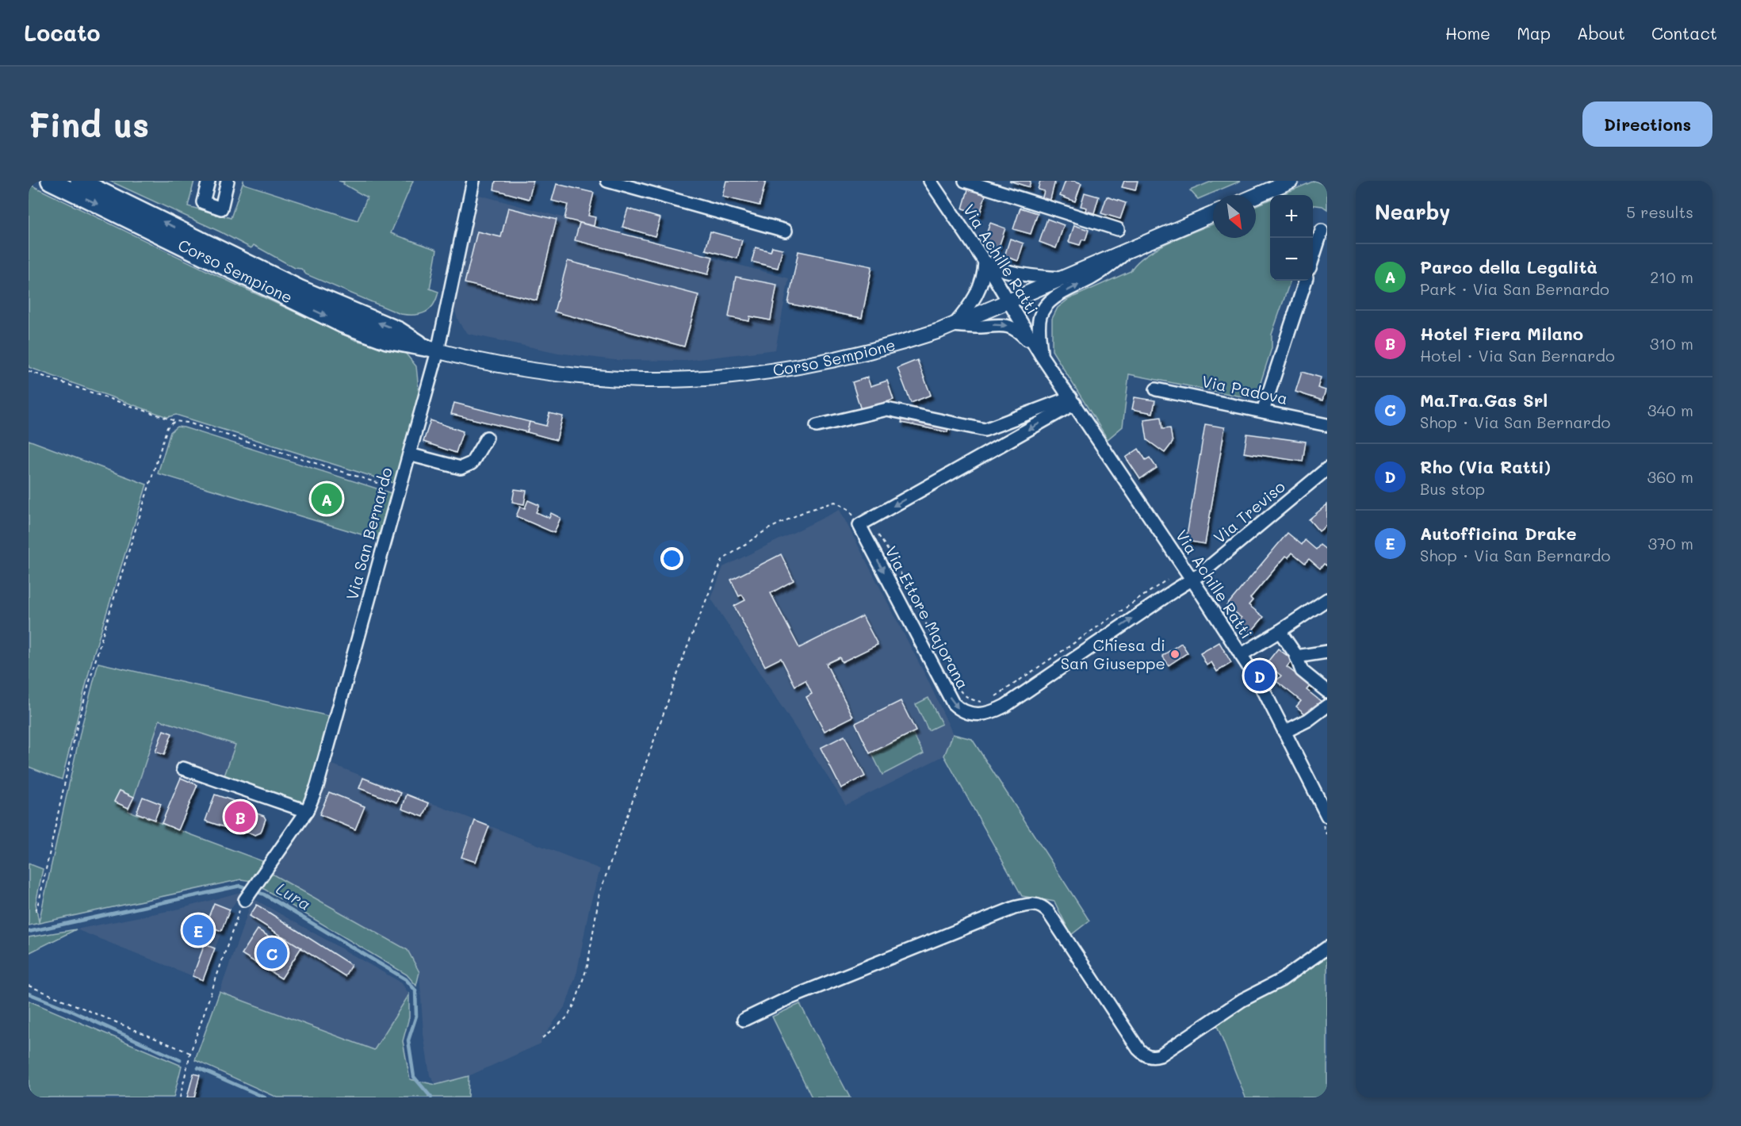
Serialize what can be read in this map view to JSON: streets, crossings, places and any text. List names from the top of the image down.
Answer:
{
  "streets": {
    "highway": ["Corso Sempione"],
    "street": [
      "Via Achille Ratti",
      "Via Padova",
      "Via Treviso",
      "Via San Bernardo",
      "Via Ettore Majorana"
    ]
  },
  "crossings": [
    ["Via Achille Ratti", "Corso Sempione"],
    ["Via Achille Ratti", "Via Treviso"],
    ["Via Achille Ratti", "Via Ettore Majorana"],
    ["Corso Sempione", "Via San Bernardo"],
    ["Via Treviso", "Via Ettore Majorana"]
  ],
  "water": ["Lura"],
  "places": ["Chiesa di San Giuseppe"],
  "north": "bottom right",
  "page": {
    "header": "Locato",
    "nav": [
      "Home",
      "Map",
      "About",
      "Contact"
    ],
    "buttons": "Directions",
    "title": "Find us",
    "heading": ["Nearby", "5 results"],
    "map_buttons": ["+", "−"],
    "list": [
      {
        "mark": "A",
        "name": "Parco della Legalità",
        "note": "Park · Via San Bernardo",
        "value": "210 m"
      },
      {
        "mark": "B",
        "name": "Hotel Fiera Milano",
        "note": "Hotel · Via San Bernardo",
        "value": "310 m"
      },
      {
        "mark": "C",
        "name": "Ma.Tra.Gas Srl",
        "note": "Shop · Via San Bernardo",
        "value": "340 m"
      },
      {
        "mark": "D",
        "name": "Rho (Via Ratti)",
        "note": "Bus stop",
        "value": "360 m"
      },
      {
        "mark": "E",
        "name": "Autofficina Drake",
        "note": "Shop · Via San Bernardo",
        "value": "370 m"
      }
    ],
    "pins": [
      "A",
      "D",
      "B",
      "E",
      "C"
    ]
  }
}
